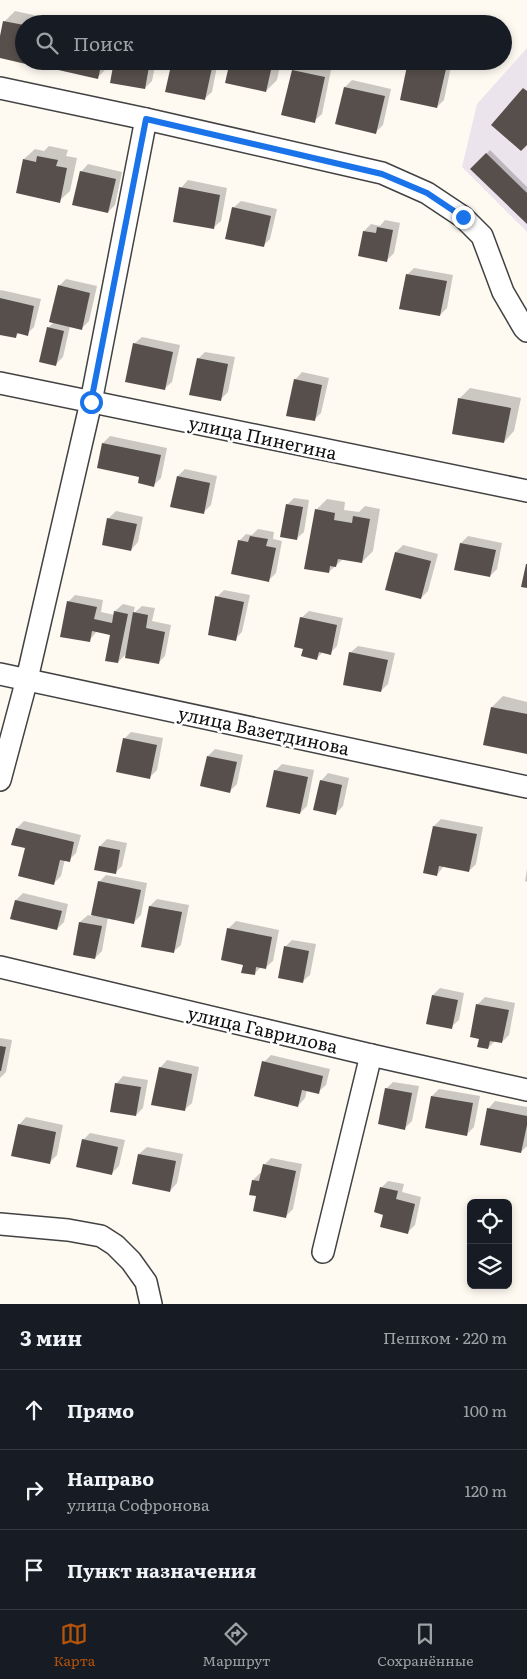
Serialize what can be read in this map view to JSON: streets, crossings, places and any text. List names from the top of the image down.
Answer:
{
  "streets": {
    "street": ["улица Пинегина", "улица Вазетдинова", "улица Гаврилова"]
  },
  "page": {
    "search": "Поиск",
    "heading": ["3 мин", "Пешком · 220 m"],
    "list": [
      ["Прямо", "100 m"],
      ["Направо", "улица Софронова", "120 m"],
      "Пункт назначения"
    ],
    "nav": ["Карта", "Маршрут", "Сохранённые"]
  }
}
